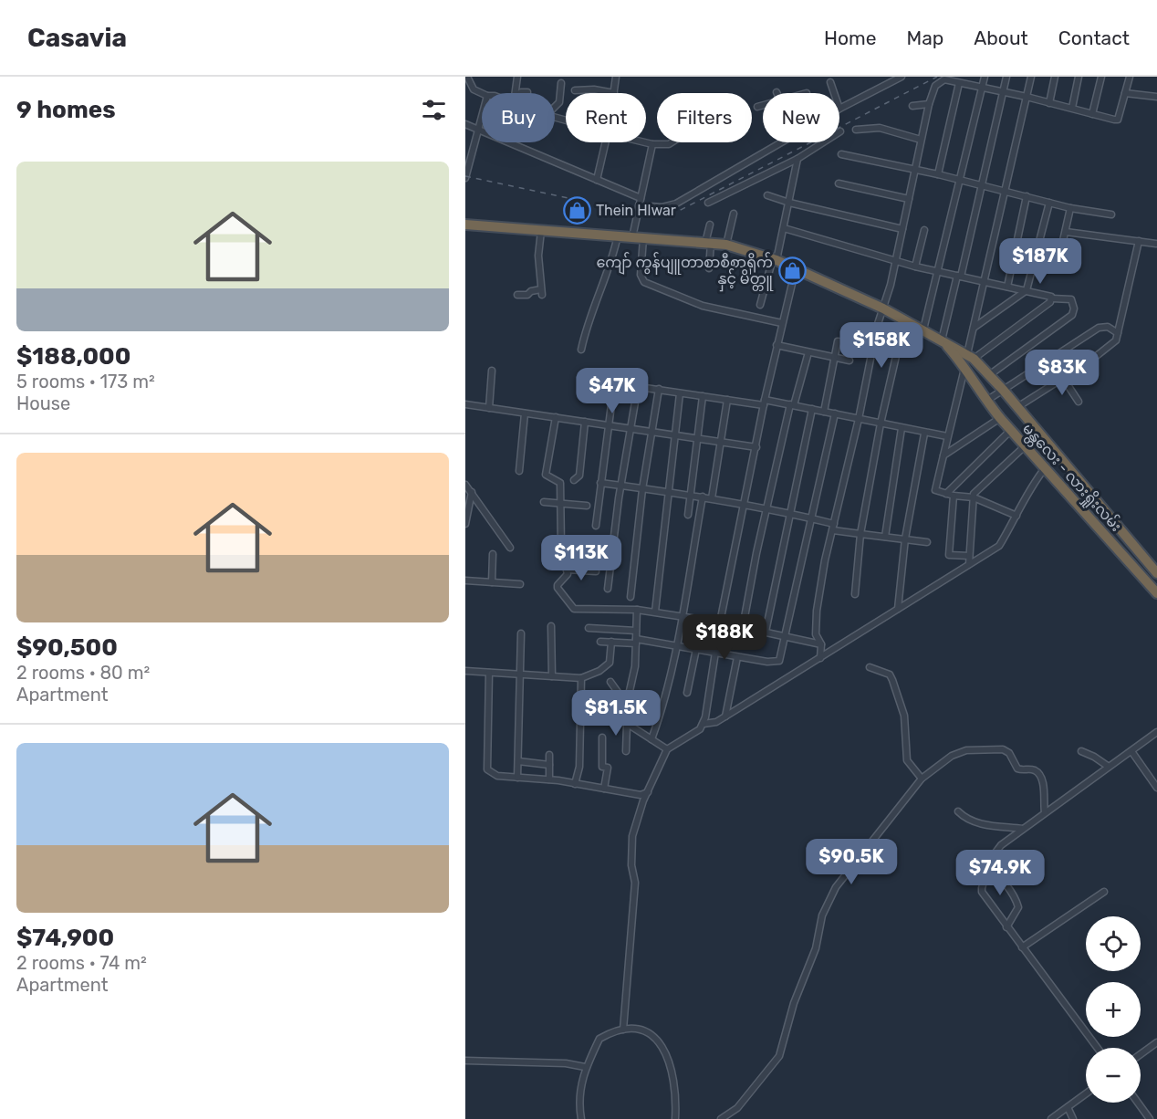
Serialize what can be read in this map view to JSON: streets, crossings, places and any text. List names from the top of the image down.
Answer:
{
  "streets": {
    "highway": ["မန္တလေး - လားရှိုးလမ်း"]
  },
  "places": {
    "shop": ["Thein Hlwar", "ကျော် ကွန်ပျူတာစာစီစာရိုက် နှင့် မိတ္တူ"]
  },
  "page": {
    "header": "Casavia",
    "nav": [
      "Home",
      "Map",
      "About",
      "Contact"
    ],
    "heading": "9 homes",
    "chip": [
      "Buy",
      "Rent",
      "Filters",
      "New"
    ],
    "list": [
      {
        "name": "$188,000",
        "note": "5 rooms · 173 m² · House"
      },
      {
        "name": "$90,500",
        "note": "2 rooms · 80 m² · Apartment"
      },
      {
        "name": "$74,900",
        "note": "2 rooms · 74 m² · Apartment"
      }
    ],
    "price": [
      "$187K",
      "$158K",
      "$83K",
      "$47K",
      "$113K",
      "$188K",
      "$81.5K",
      "$90.5K",
      "$74.9K"
    ],
    "map_buttons": ["+", "−"]
  }
}
